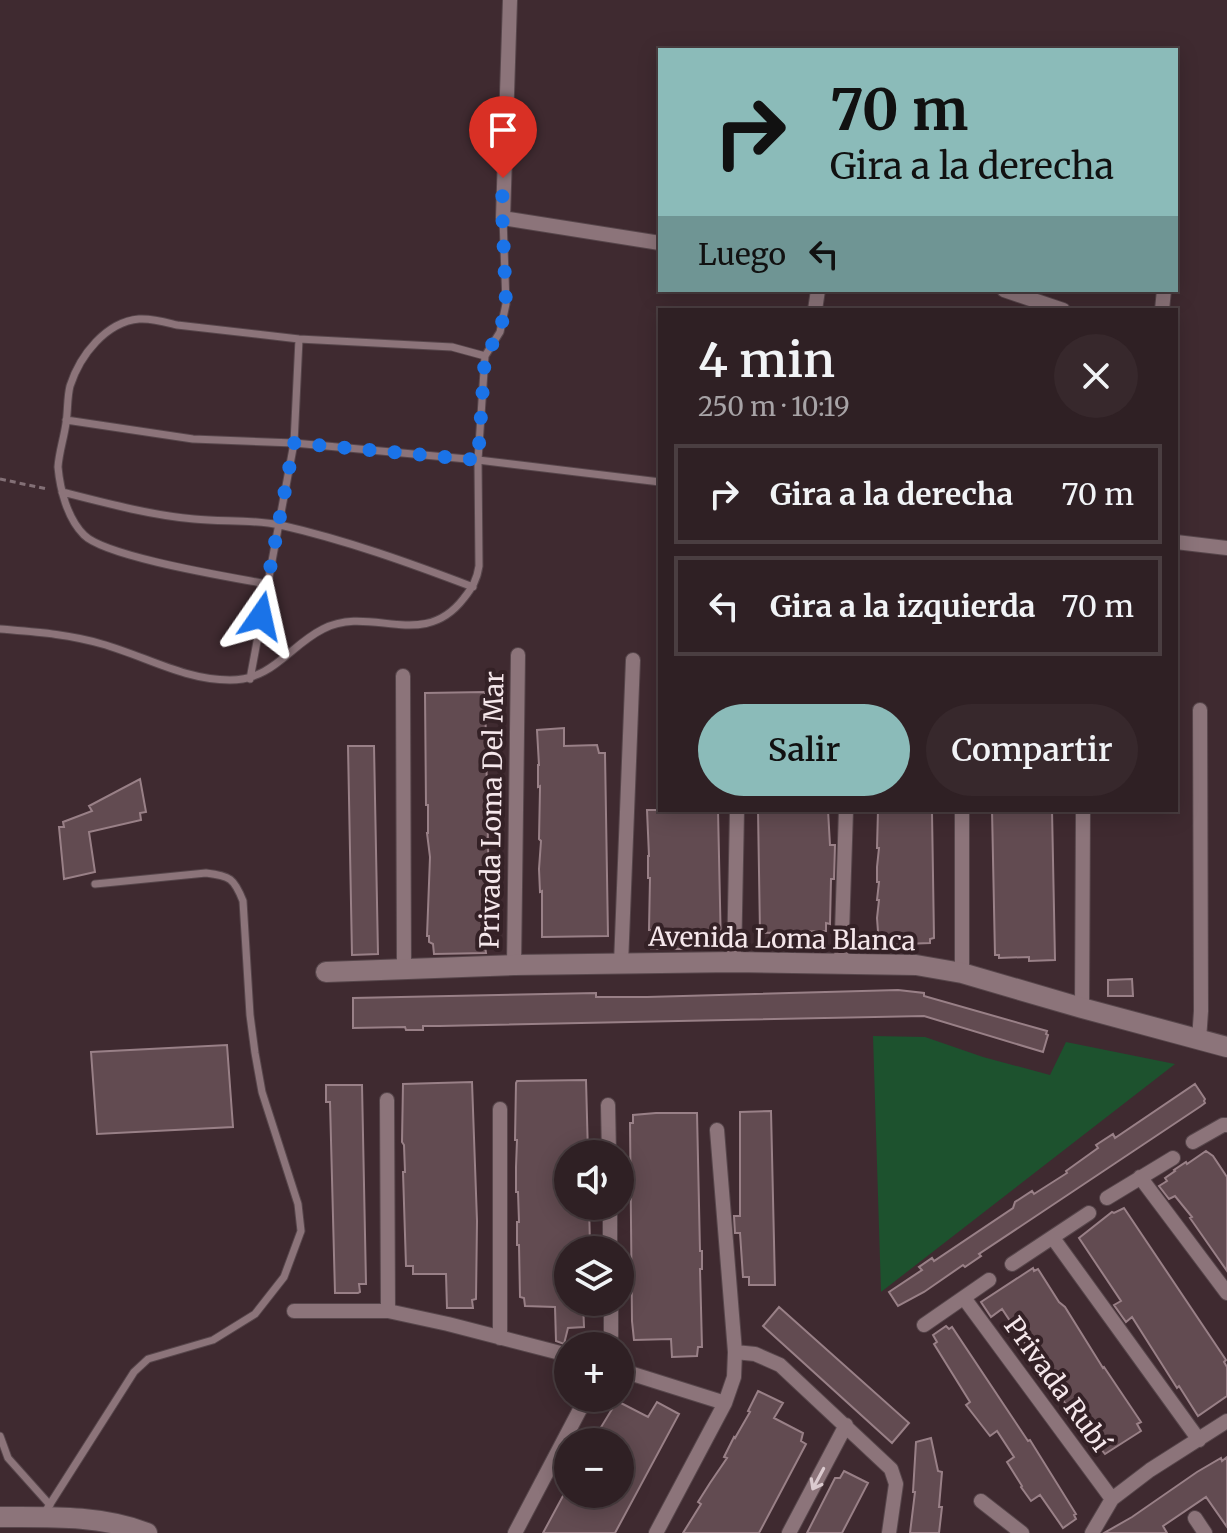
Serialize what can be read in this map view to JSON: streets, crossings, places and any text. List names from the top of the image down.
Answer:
{
  "streets": {
    "street": ["Privada Loma Del Mar", "Avenida Loma Blanca", "Privada Rubí"]
  },
  "crossings": [
    ["Privada Loma Del Mar", "Avenida Loma Blanca"]
  ],
  "page": {
    "turn": ["70 m", "Gira a la derecha"],
    "then": "Luego",
    "heading": ["4 min", "250 m · 10:19"],
    "list": [
      {
        "name": "Gira a la derecha",
        "value": "70 m"
      },
      {
        "name": "Gira a la izquierda",
        "value": "70 m"
      }
    ],
    "buttons": ["Salir", "Compartir"],
    "map_buttons": ["+", "−"]
  }
}
